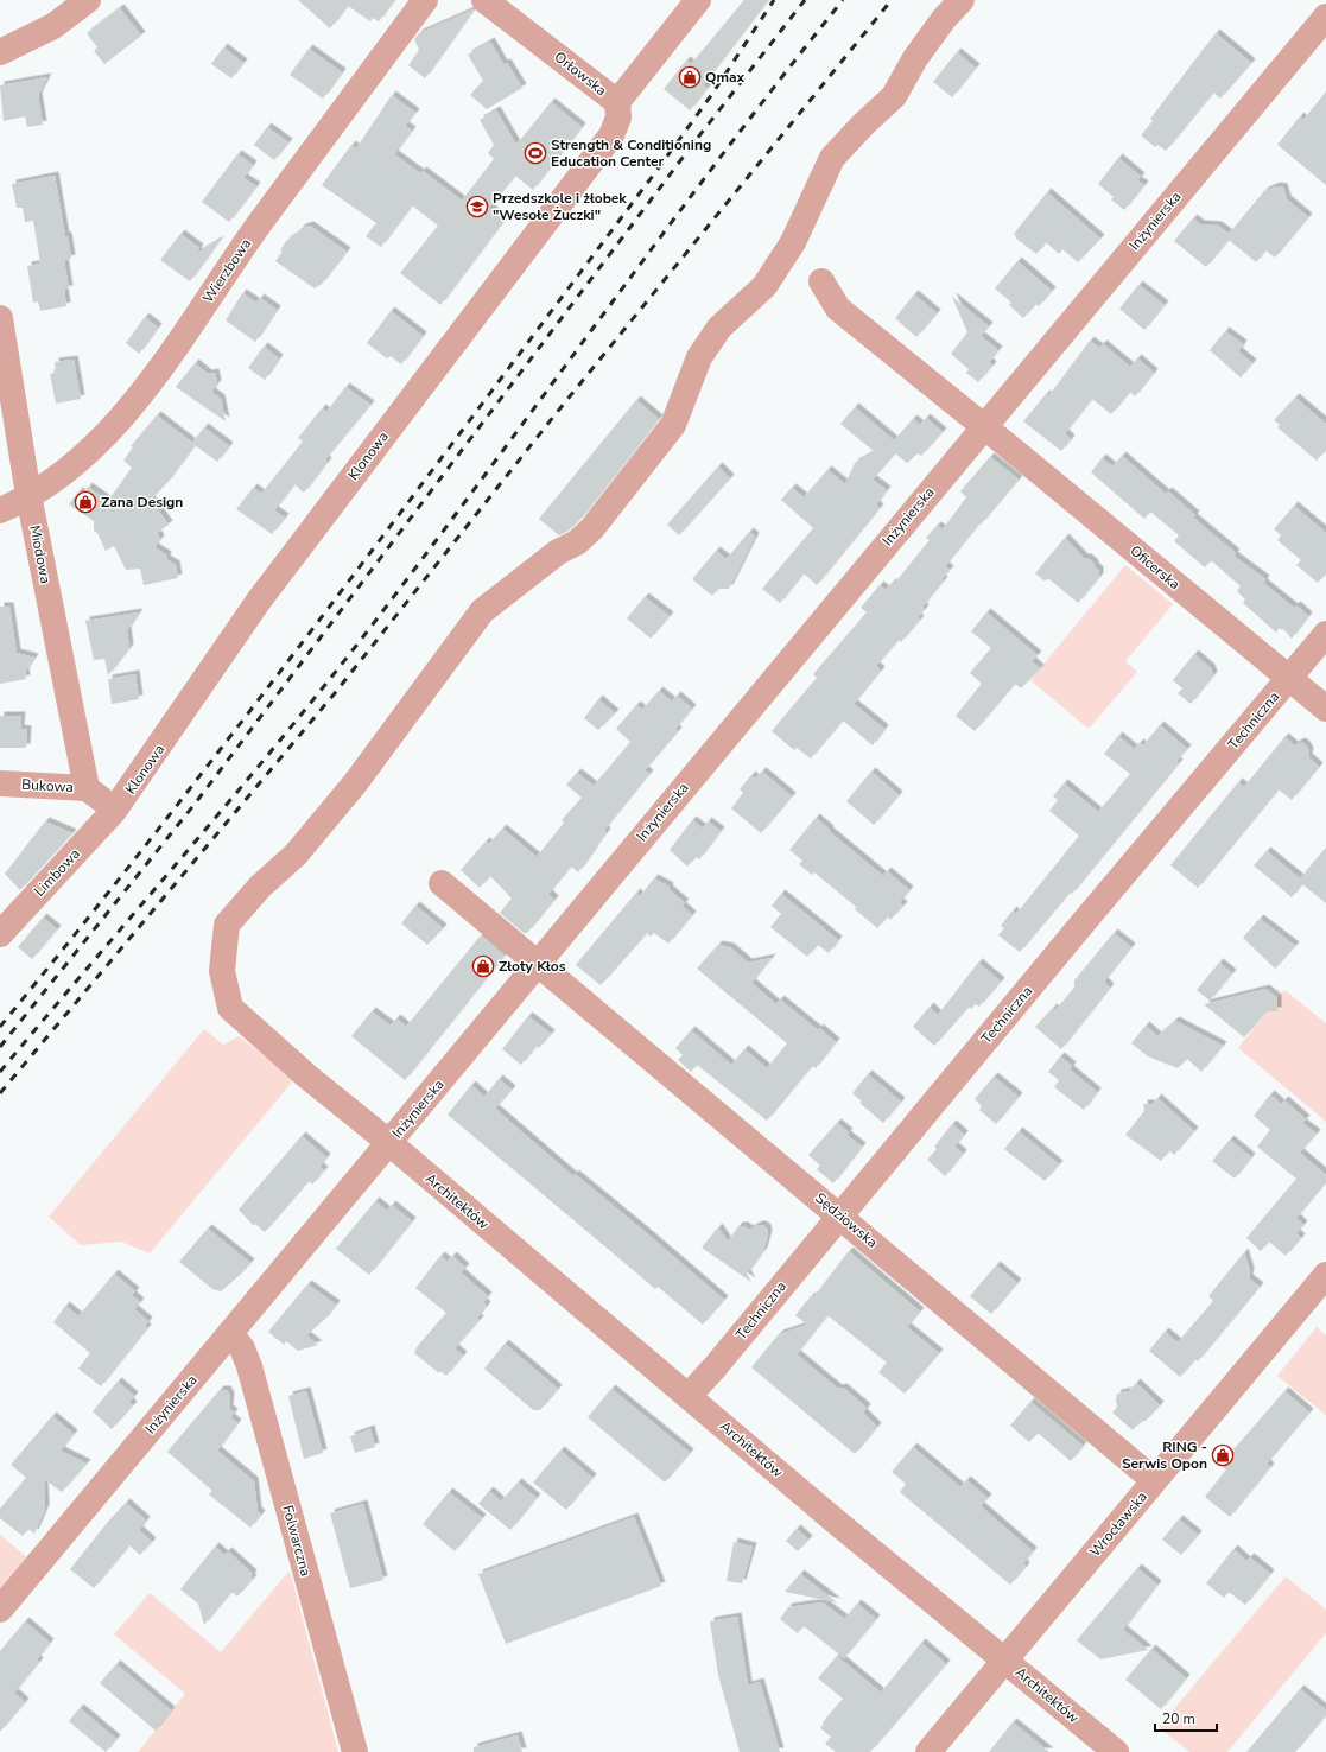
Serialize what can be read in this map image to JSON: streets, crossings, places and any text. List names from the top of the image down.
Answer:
{
  "streets": {
    "street": [
      "Orłowska",
      "Inżynierska",
      "Wierzbowa",
      "Klonowa",
      "Miodowa",
      "Oficerska",
      "Techniczna",
      "Bukowa",
      "Limbowa",
      "Architektów",
      "Sędziowska",
      "Wrocławska",
      "Folwarczna"
    ]
  },
  "crossings": [
    ["Orłowska", "Klonowa"],
    ["Inżynierska", "Oficerska"],
    ["Inżynierska", "Architektów"],
    ["Inżynierska", "Sędziowska"],
    ["Inżynierska", "Folwarczna"],
    ["Wierzbowa", "Miodowa"],
    ["Klonowa", "Bukowa"],
    ["Klonowa", "Limbowa"],
    ["Miodowa", "Bukowa"],
    ["Oficerska", "Techniczna"],
    ["Techniczna", "Architektów"],
    ["Techniczna", "Sędziowska"],
    ["Bukowa", "Limbowa"],
    ["Architektów", "Wrocławska"],
    ["Sędziowska", "Wrocławska"]
  ],
  "places": {
    "shop": [
      "Qmax",
      "Zana Design",
      "Złoty Kłos",
      "RING - Serwis Opon"
    ],
    "sports": ["Strength & Conditioning Education Center"],
    "school or university": ["Przedszkole i żłobek \"Wesołe Żuczki\""]
  },
  "scale_bar": "20 m"
}
